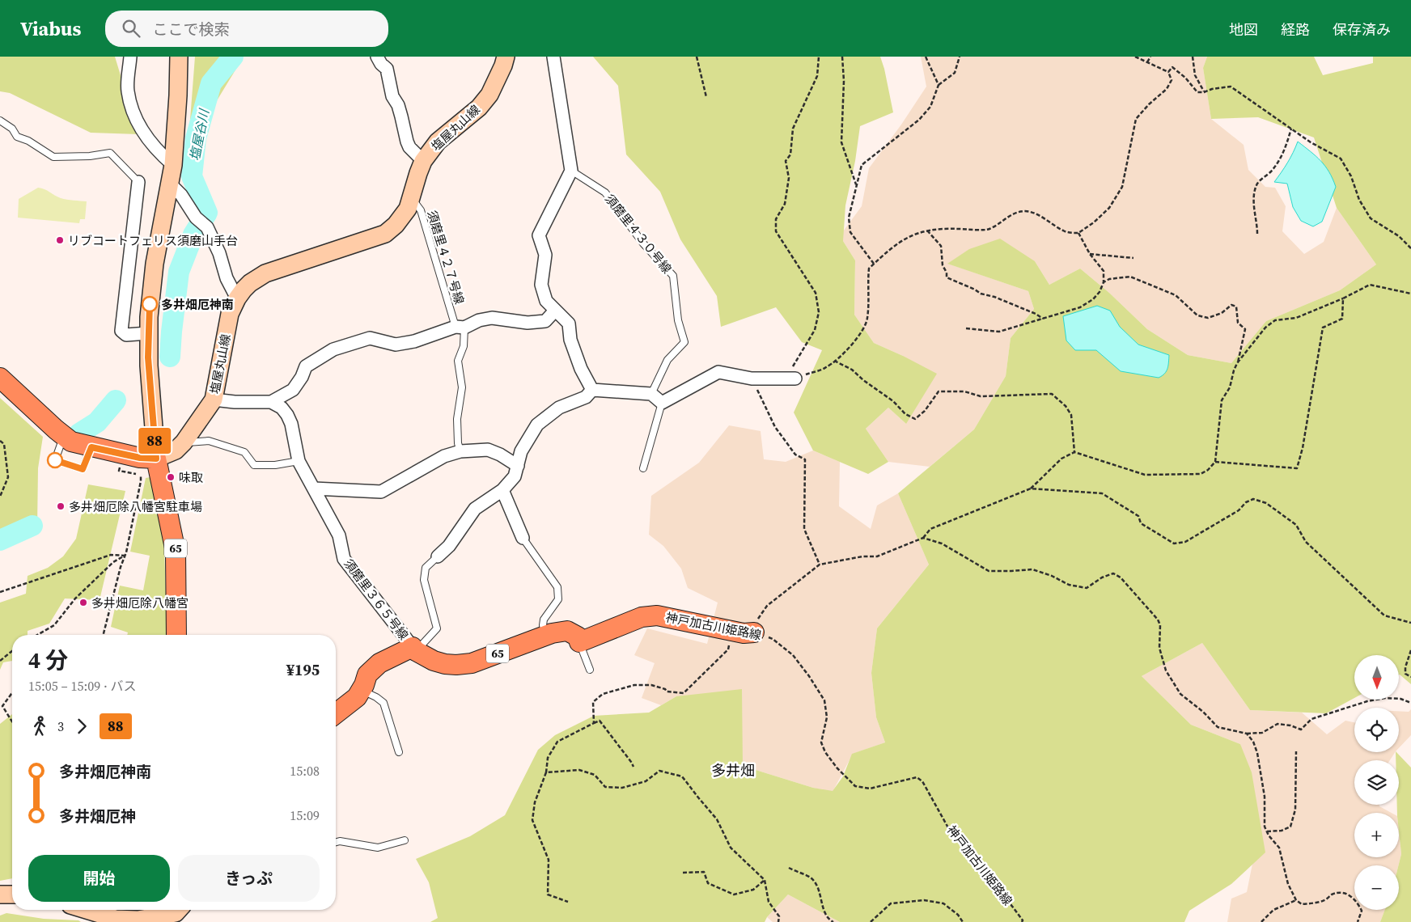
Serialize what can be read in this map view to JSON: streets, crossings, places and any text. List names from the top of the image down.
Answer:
{
  "streets": {
    "main road": ["65", "神戸加古川姫路線"],
    "street": ["塩屋丸山線", "須磨里３６５号線"],
    "lane": ["須磨里４３０号線", "須磨里４２７号線"]
  },
  "crossings": [
    ["塩屋丸山線", "須磨里４２７号線"],
    ["塩屋丸山線", "65"],
    ["65", "須磨里３６５号線"],
    ["65", "神戸加古川姫路線"]
  ],
  "districts": ["多井畑"],
  "water": ["塩屋谷川"],
  "places": [
    "リブコートフェリス須磨山手台",
    "多井畑厄神南",
    "味取",
    "多井畑厄除八幡宮駐車場",
    "多井畑厄除八幡宮"
  ],
  "lines": ["bus line 88"],
  "north": "bottom",
  "page": {
    "header": "Viabus",
    "search": "ここで検索",
    "nav": ["地図", "経路", "保存済み"],
    "on_map": "88",
    "heading": ["4 分", "15:05 – 15:09 · バス", "¥195"],
    "map_buttons": ["+", "−"],
    "legs": ["3", "88"],
    "list": [
      {
        "name": "多井畑厄神南",
        "value": "15:08"
      },
      {
        "name": "多井畑厄神",
        "value": "15:09"
      }
    ],
    "buttons": ["開始", "きっぷ"]
  }
}
